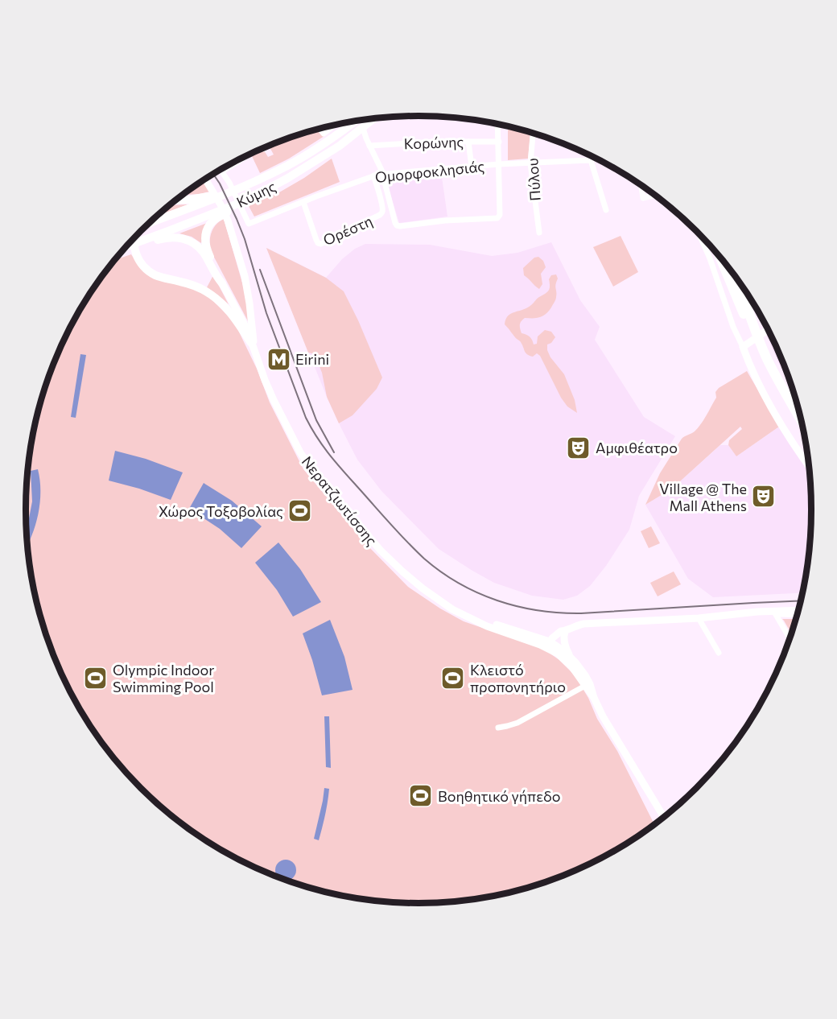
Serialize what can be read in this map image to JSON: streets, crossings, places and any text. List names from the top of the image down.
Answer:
{
  "streets": {
    "main road": ["Κύμης", "Νερατζιωτίσσης"],
    "street": [
      "Κορώνης",
      "Ομορφοκλησιάς",
      "Πύλου",
      "Ορέστη"
    ]
  },
  "crossings": [
    ["Ομορφοκλησιάς", "Πύλου"],
    ["Ομορφοκλησιάς", "Κύμης"],
    ["Ομορφοκλησιάς", "Ορέστη"]
  ],
  "places": {
    "metro station": ["Eirini"],
    "theatre": ["Αμφιθέατρο", "Village @ The Mall Athens"],
    "sports": [
      "Χώρος Τοξοβολίας",
      "Olympic Indoor Swimming Pool",
      "Κλειστό προπονητήριο",
      "Βοηθητικό γήπεδο"
    ]
  }
}
